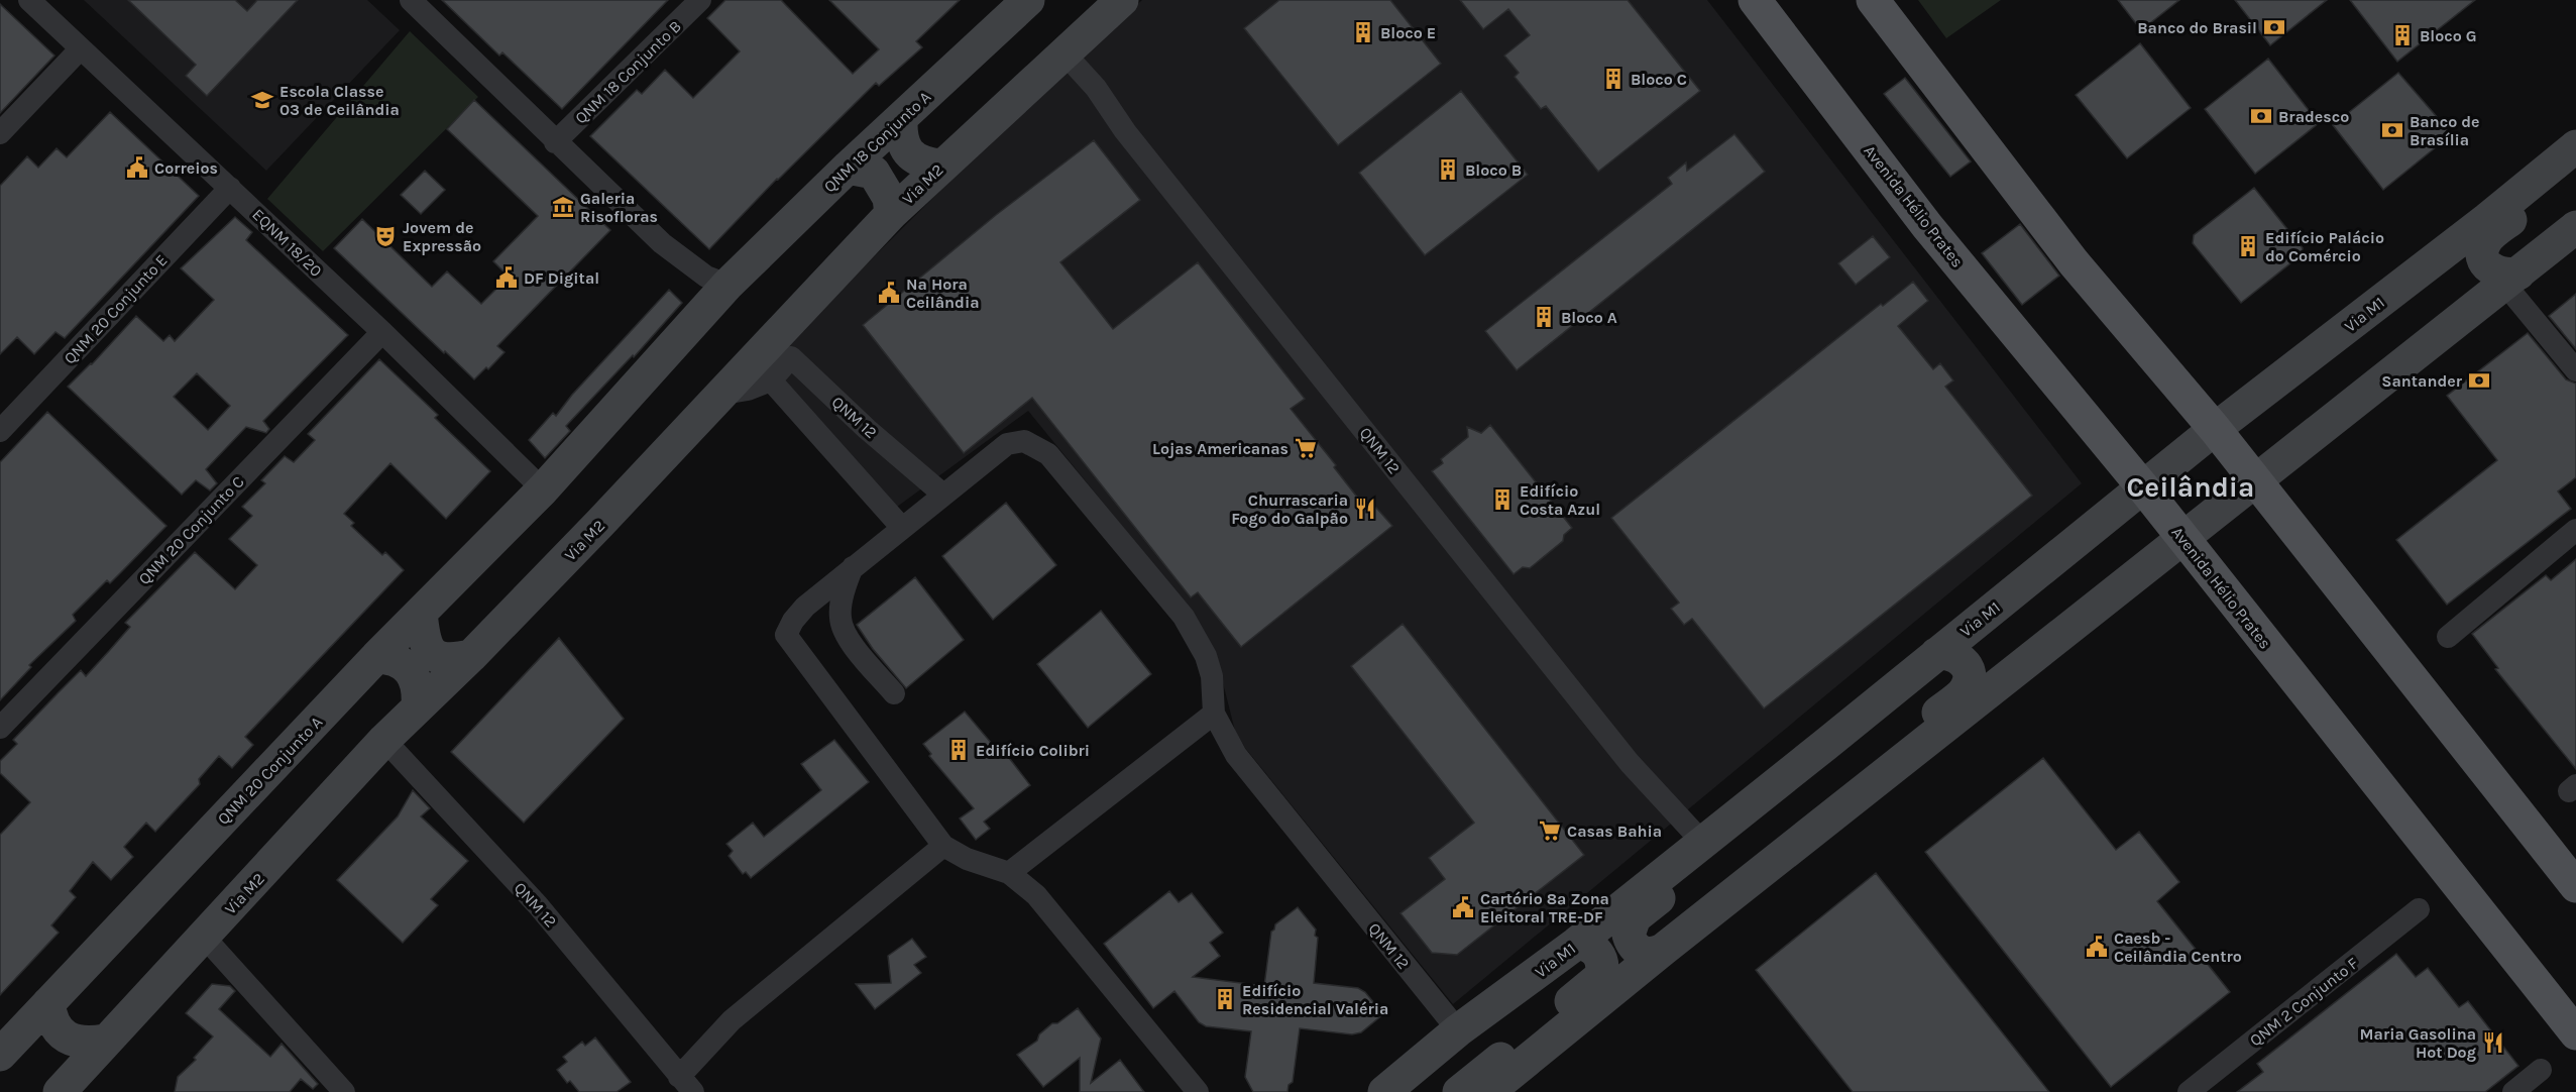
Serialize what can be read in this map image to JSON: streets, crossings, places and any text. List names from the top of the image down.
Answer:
{
  "streets": {
    "main road": [
      "QNM 18 Conjunto A",
      "Via M2",
      "Avenida Hélio Prates",
      "Via M1",
      "QNM 20 Conjunto A"
    ],
    "street": [
      "QNM 18 Conjunto B",
      "EQNM 18/20",
      "QNM 20 Conjunto E",
      "QNM 12",
      "QNM 20 Conjunto C",
      "QNM 2 Conjunto F"
    ]
  },
  "crossings": [
    ["Via M2", "QNM 12"],
    ["Avenida Hélio Prates", "Via M1"],
    ["EQNM 18/20", "QNM 20 Conjunto E"],
    ["EQNM 18/20", "QNM 20 Conjunto C"],
    ["EQNM 18/20", "QNM 20 Conjunto A"],
    ["Via M1", "QNM 12"]
  ],
  "districts": ["Ceilândia"],
  "places": {
    "bank": [
      "Banco do Brasil",
      "Bradesco",
      "Banco de Brasília",
      "Santander"
    ],
    "building": [
      "Bloco E",
      "Bloco G",
      "Bloco C",
      "Bloco B",
      "Edifício Palácio do Comércio",
      "Bloco A",
      "Edifício Costa Azul",
      "Edifício Colibri",
      "Edifício Residencial Valéria"
    ],
    "school or university": ["Escola Classe 03 de Ceilândia"],
    "public building": [
      "Correios",
      "DF Digital",
      "Na Hora Ceilândia",
      "Cartório 8ª Zona Eleitoral TRE-DF",
      "Caesb - Ceilândia Centro"
    ],
    "museum": ["Galeria Risofloras"],
    "theatre": ["Jovem de Expressão"],
    "supermarket": ["Lojas Americanas", "Casas Bahia"],
    "restaurant": ["Churrascaria Fogo do Galpão", "Maria Gasolina Hot Dog"]
  }
}
